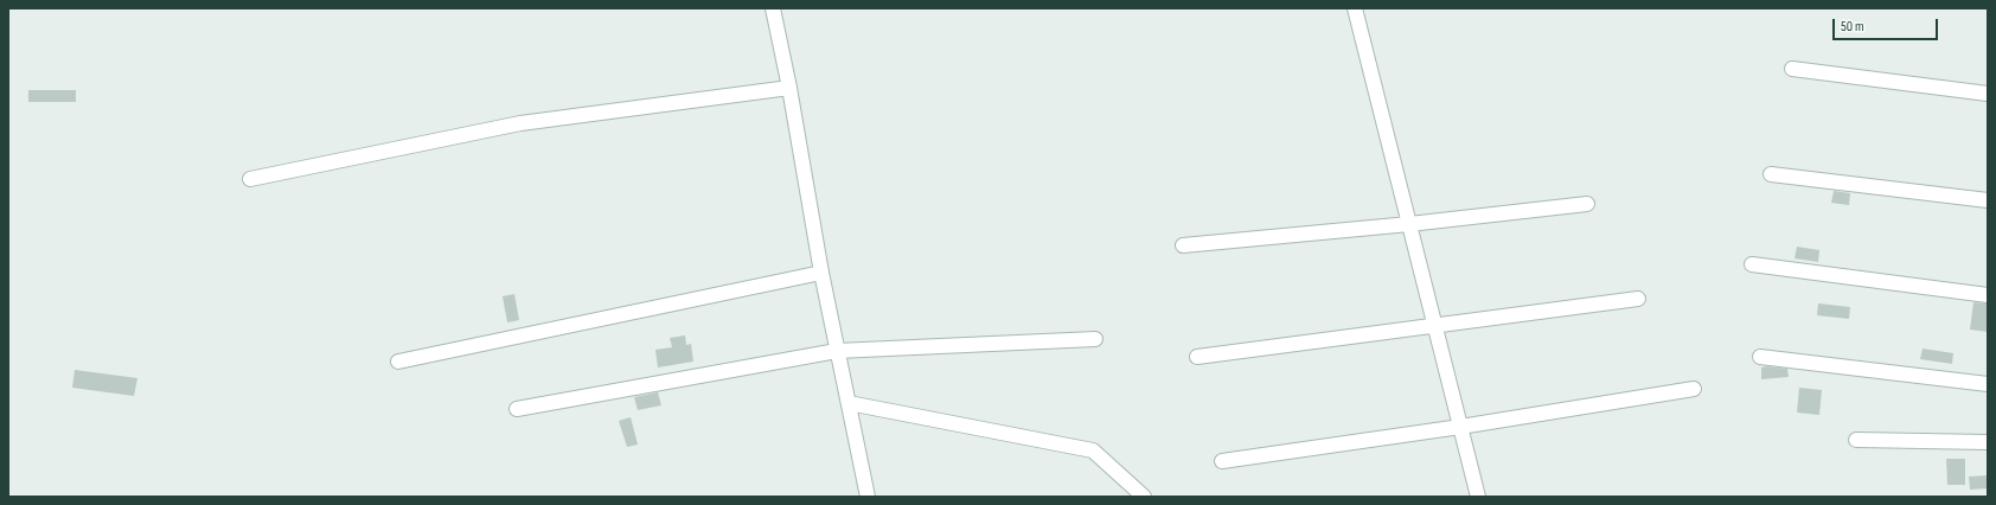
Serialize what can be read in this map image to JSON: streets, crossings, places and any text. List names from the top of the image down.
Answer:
{
  "scale_bar": "50 m"
}
